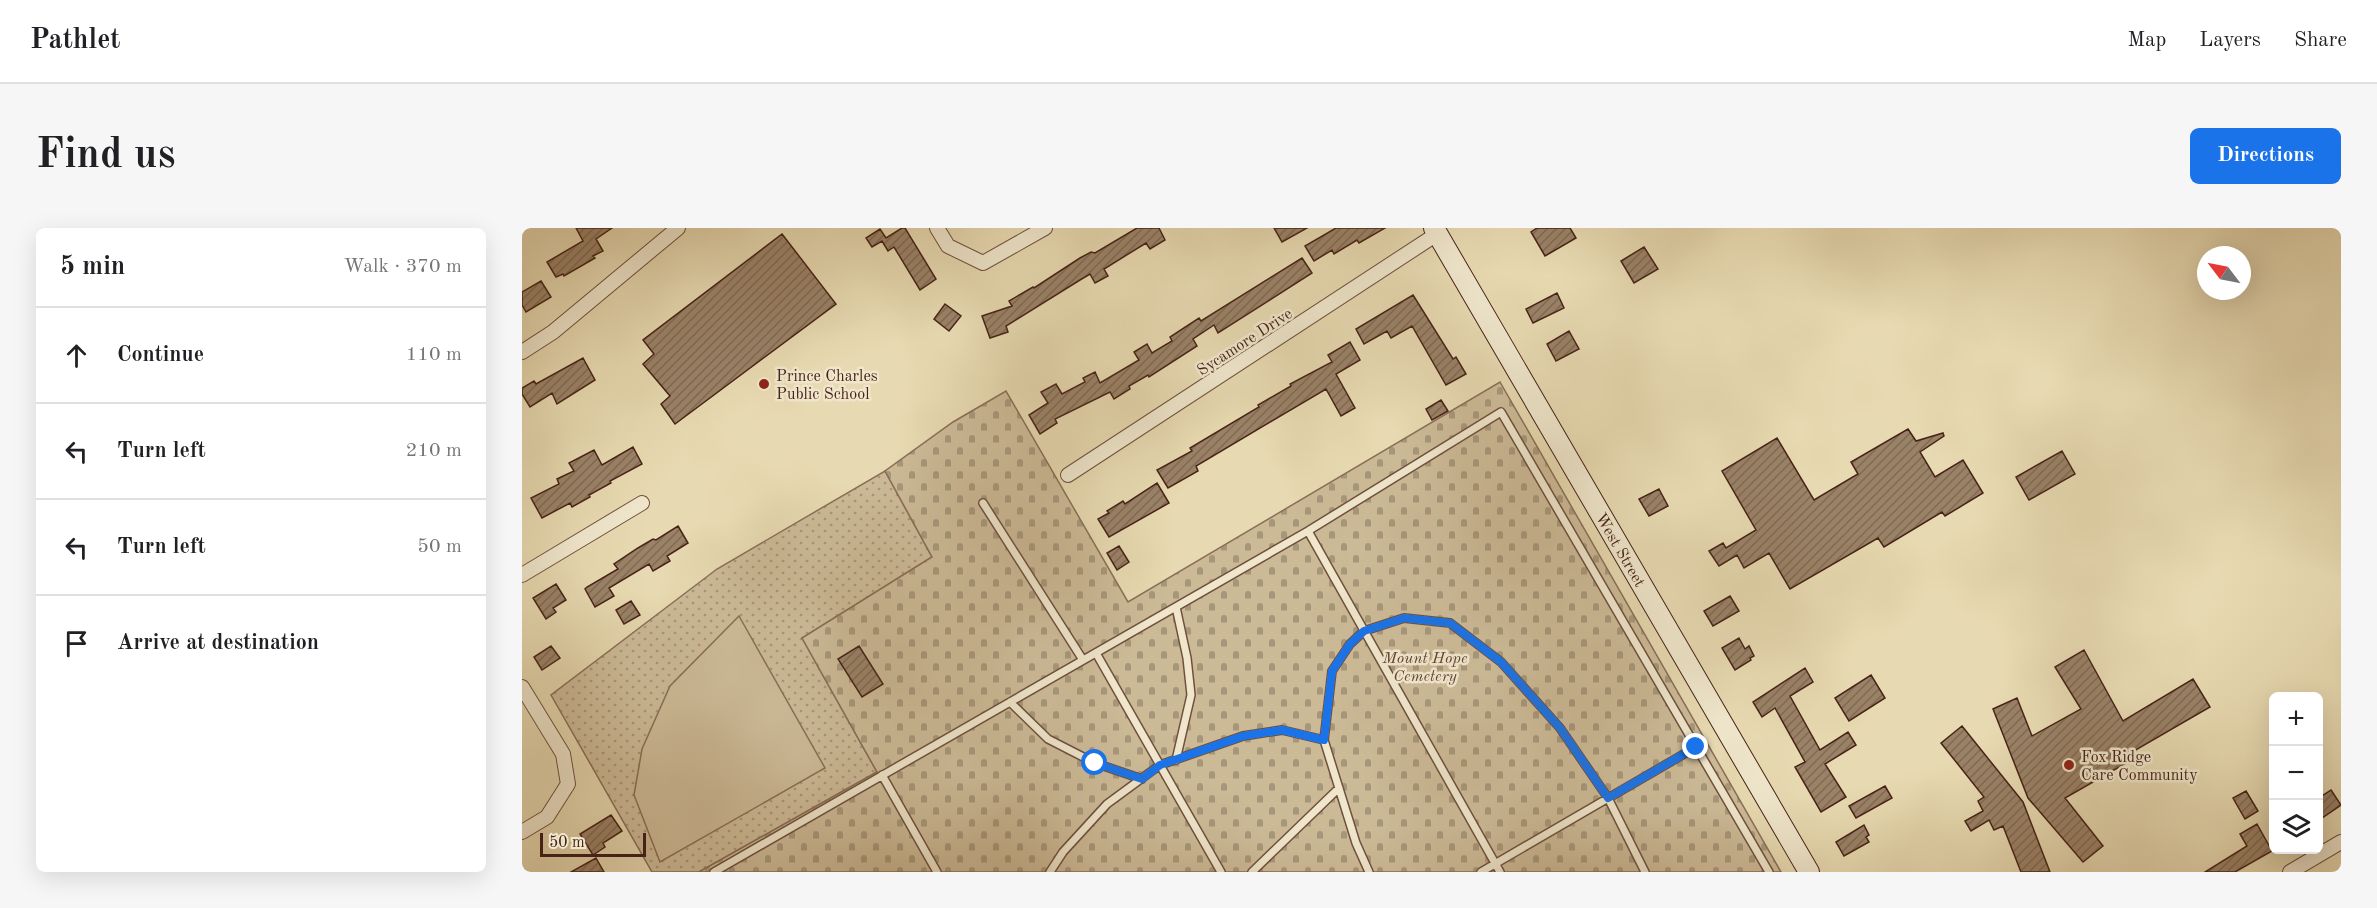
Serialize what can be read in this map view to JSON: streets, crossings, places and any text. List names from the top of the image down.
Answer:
{
  "streets": {
    "main road": ["West Street"],
    "street": ["Sycamore Drive"]
  },
  "crossings": [
    ["Sycamore Drive", "West Street"]
  ],
  "parks": ["Mount Hope Cemetery"],
  "places": ["Prince Charles Public School", "Fox Ridge Care Community"],
  "scale_bar": "50 m",
  "north": "top left",
  "page": {
    "header": "Pathlet",
    "nav": ["Map", "Layers", "Share"],
    "buttons": "Directions",
    "title": "Find us",
    "heading": ["5 min", "Walk · 370 m"],
    "list": [
      ["Continue", "110 m"],
      ["Turn left", "210 m"],
      ["Turn left", "50 m"],
      "Arrive at destination"
    ],
    "map_buttons": ["+", "−"],
    "scale": "50 m"
  }
}
